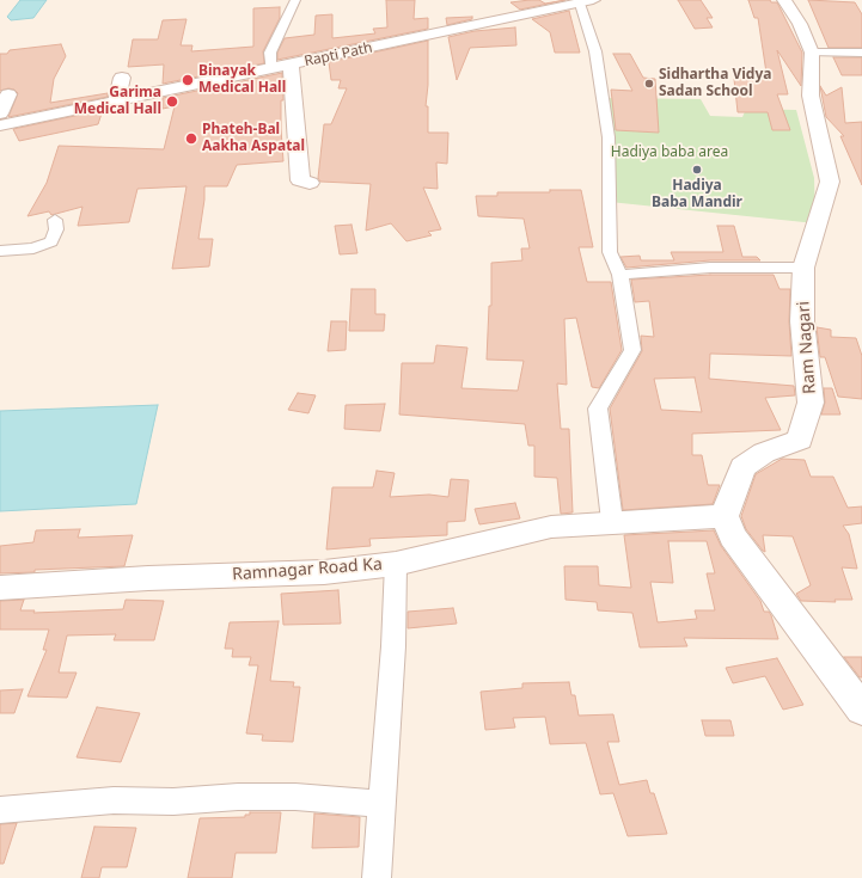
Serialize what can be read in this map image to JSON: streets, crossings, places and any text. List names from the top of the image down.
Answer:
{
  "streets": {
    "main road": ["Rapti Path", "Ram Nagari", "Ramnagar Road Ka"]
  },
  "crossings": [
    ["Ram Nagari", "Ramnagar Road Ka"]
  ],
  "parks": ["Hadiya baba area"],
  "places": [
    "Binayak Medical Hall",
    "Sidhartha Vidya Sadan School",
    "Garima Medical Hall",
    "Phateh-Bal Aakha Aspatal",
    "Hadiya Baba Mandir"
  ]
}
